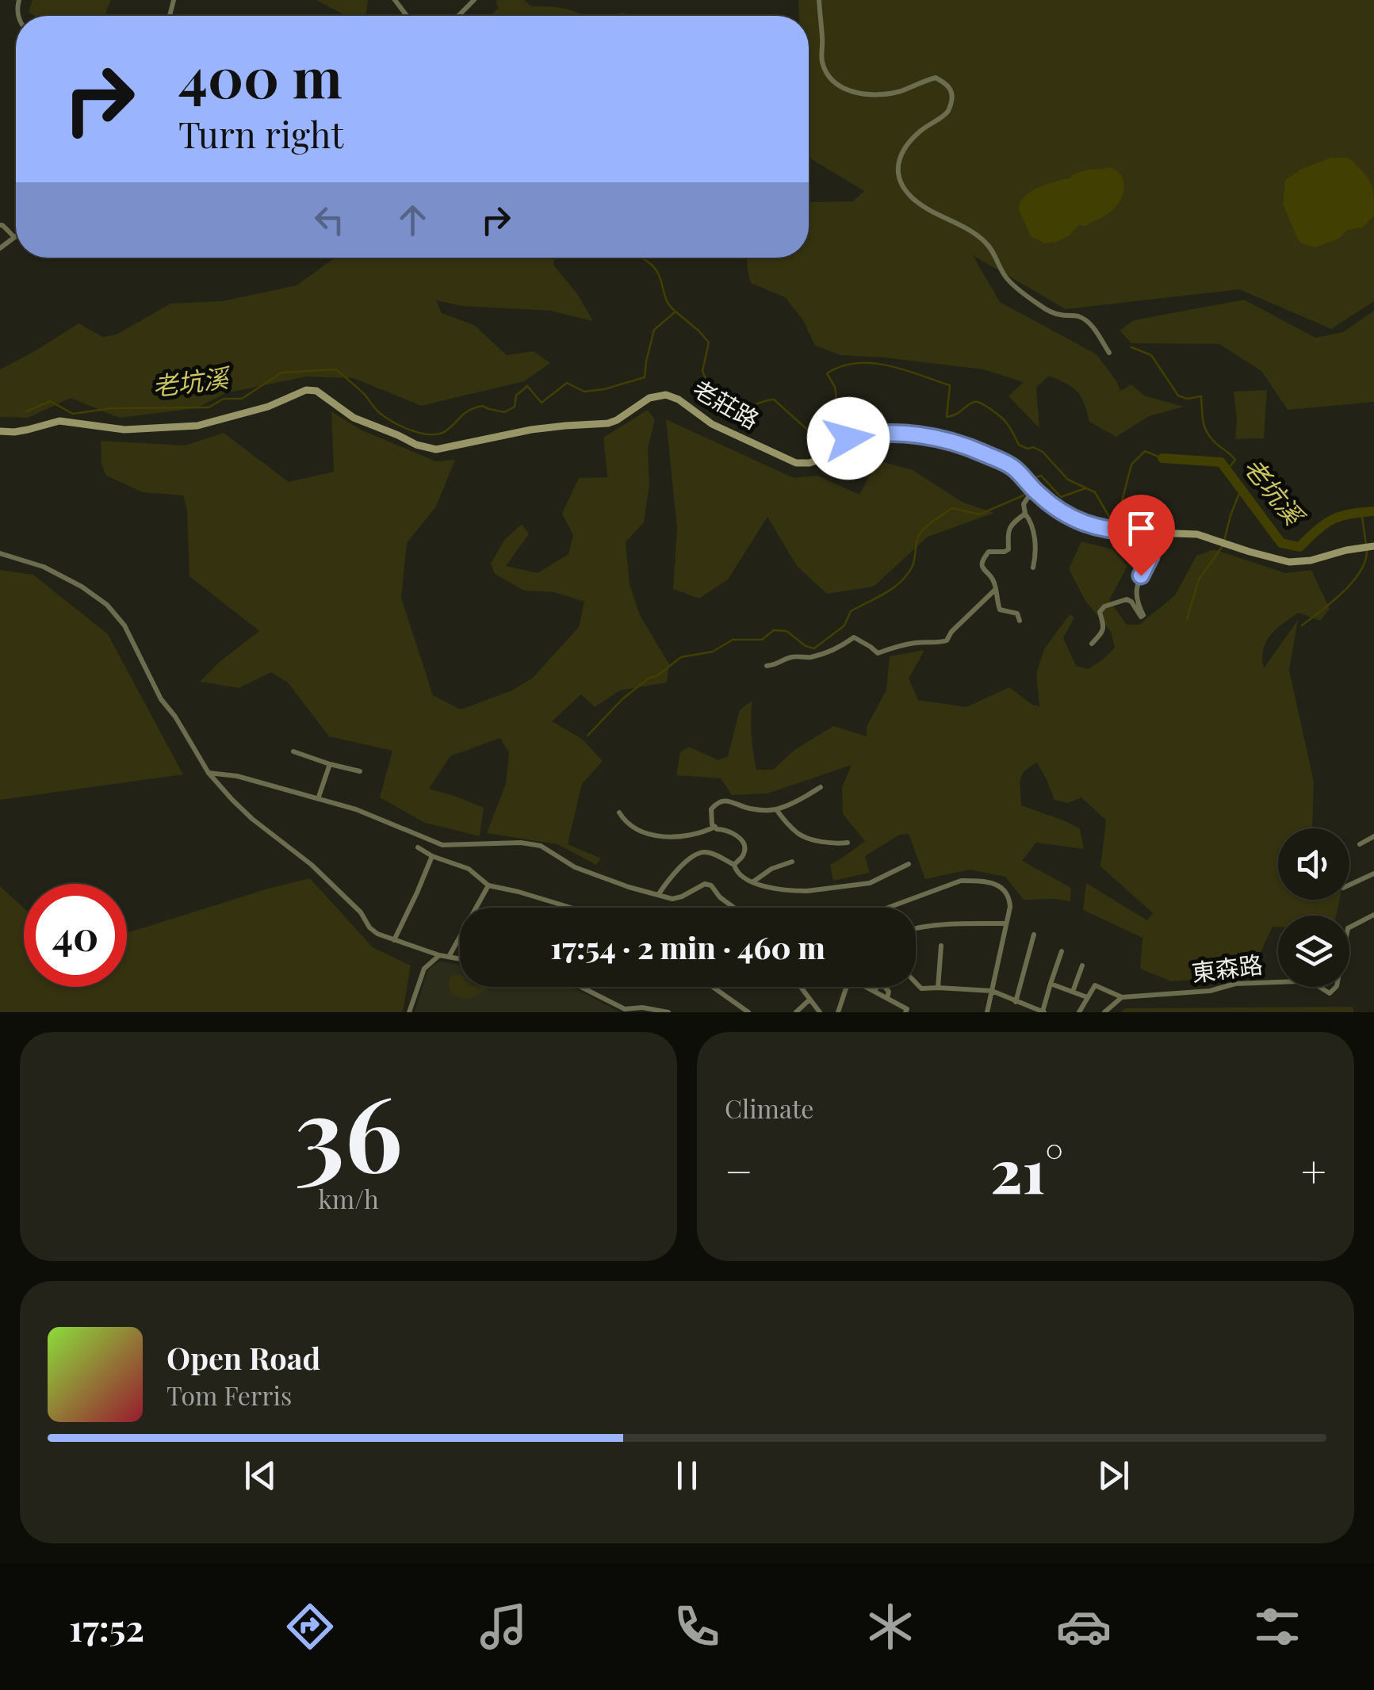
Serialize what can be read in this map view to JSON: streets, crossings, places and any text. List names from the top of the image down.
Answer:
{
  "streets": {
    "street": ["老莊路", "東森路"]
  },
  "water": ["老坑溪"],
  "page": {
    "turn": ["400 m", "Turn right"],
    "limit": "40",
    "trip": "17:54 · 2 min · 460 m",
    "tile": [
      ["36", "km/h"],
      "Climate"
    ],
    "heat": ["−", "21°", "+"],
    "song": ["Open Road", "Tom Ferris"],
    "tabs": "17:52"
  }
}
